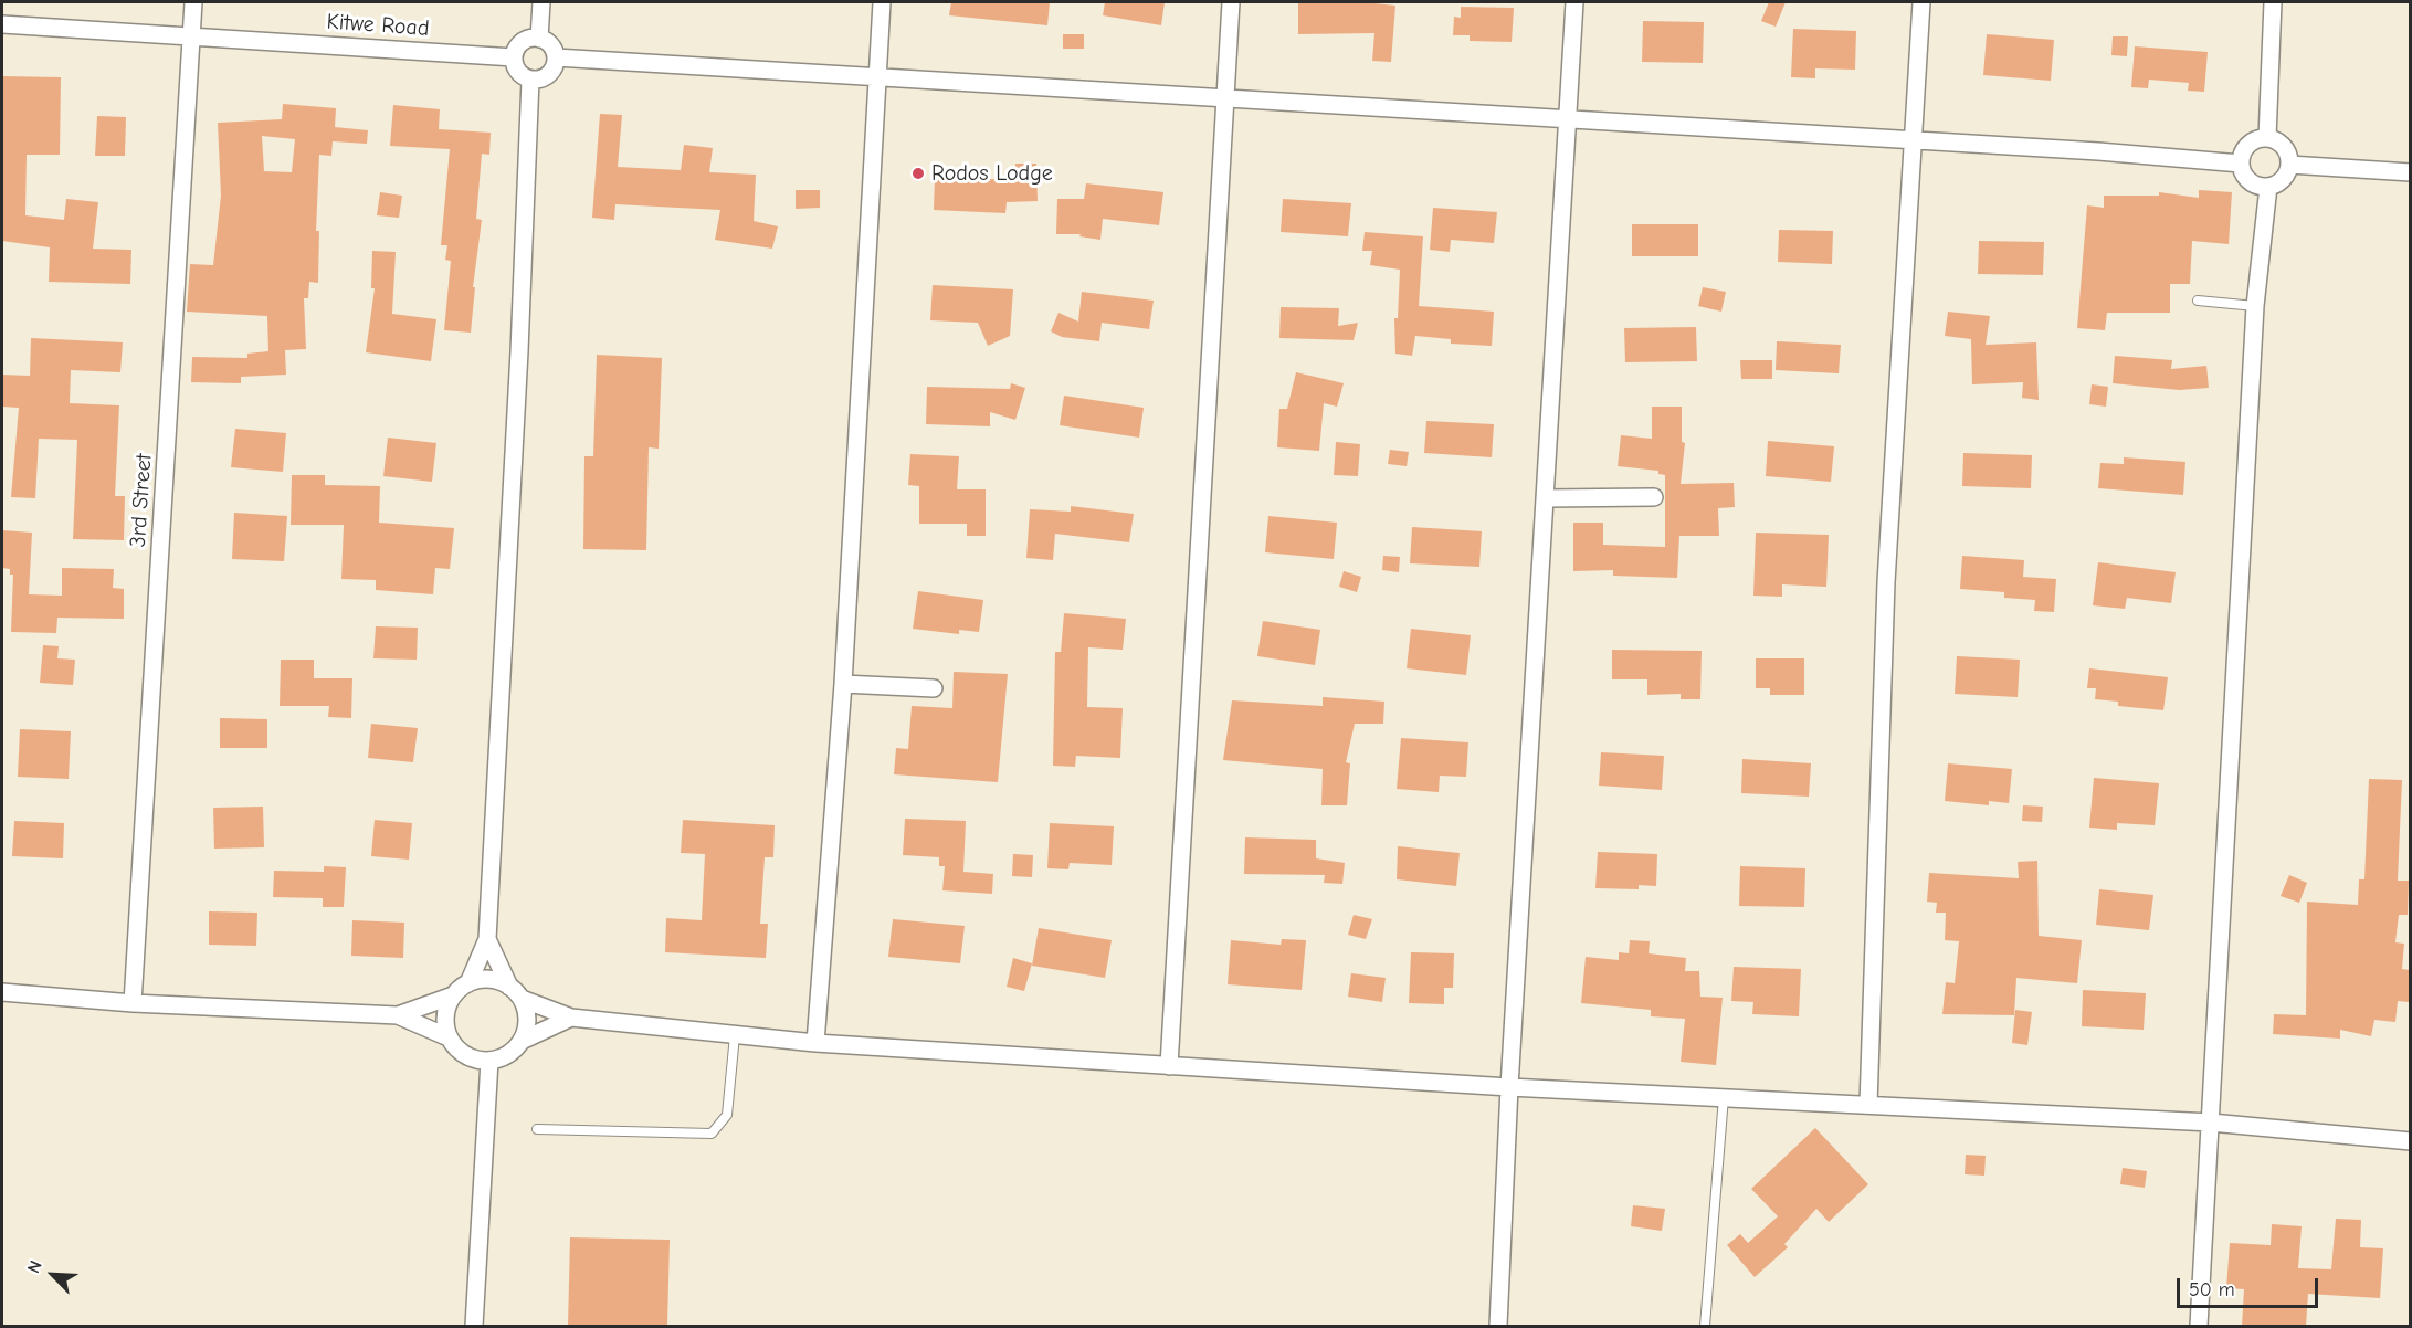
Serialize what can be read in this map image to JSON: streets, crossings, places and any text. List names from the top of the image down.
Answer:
{
  "streets": {
    "street": ["Kitwe Road", "3rd Street"]
  },
  "crossings": [
    ["Kitwe Road", "3rd Street"]
  ],
  "places": ["Rodos Lodge"],
  "scale_bar": "50 m",
  "north": "top left"
}
